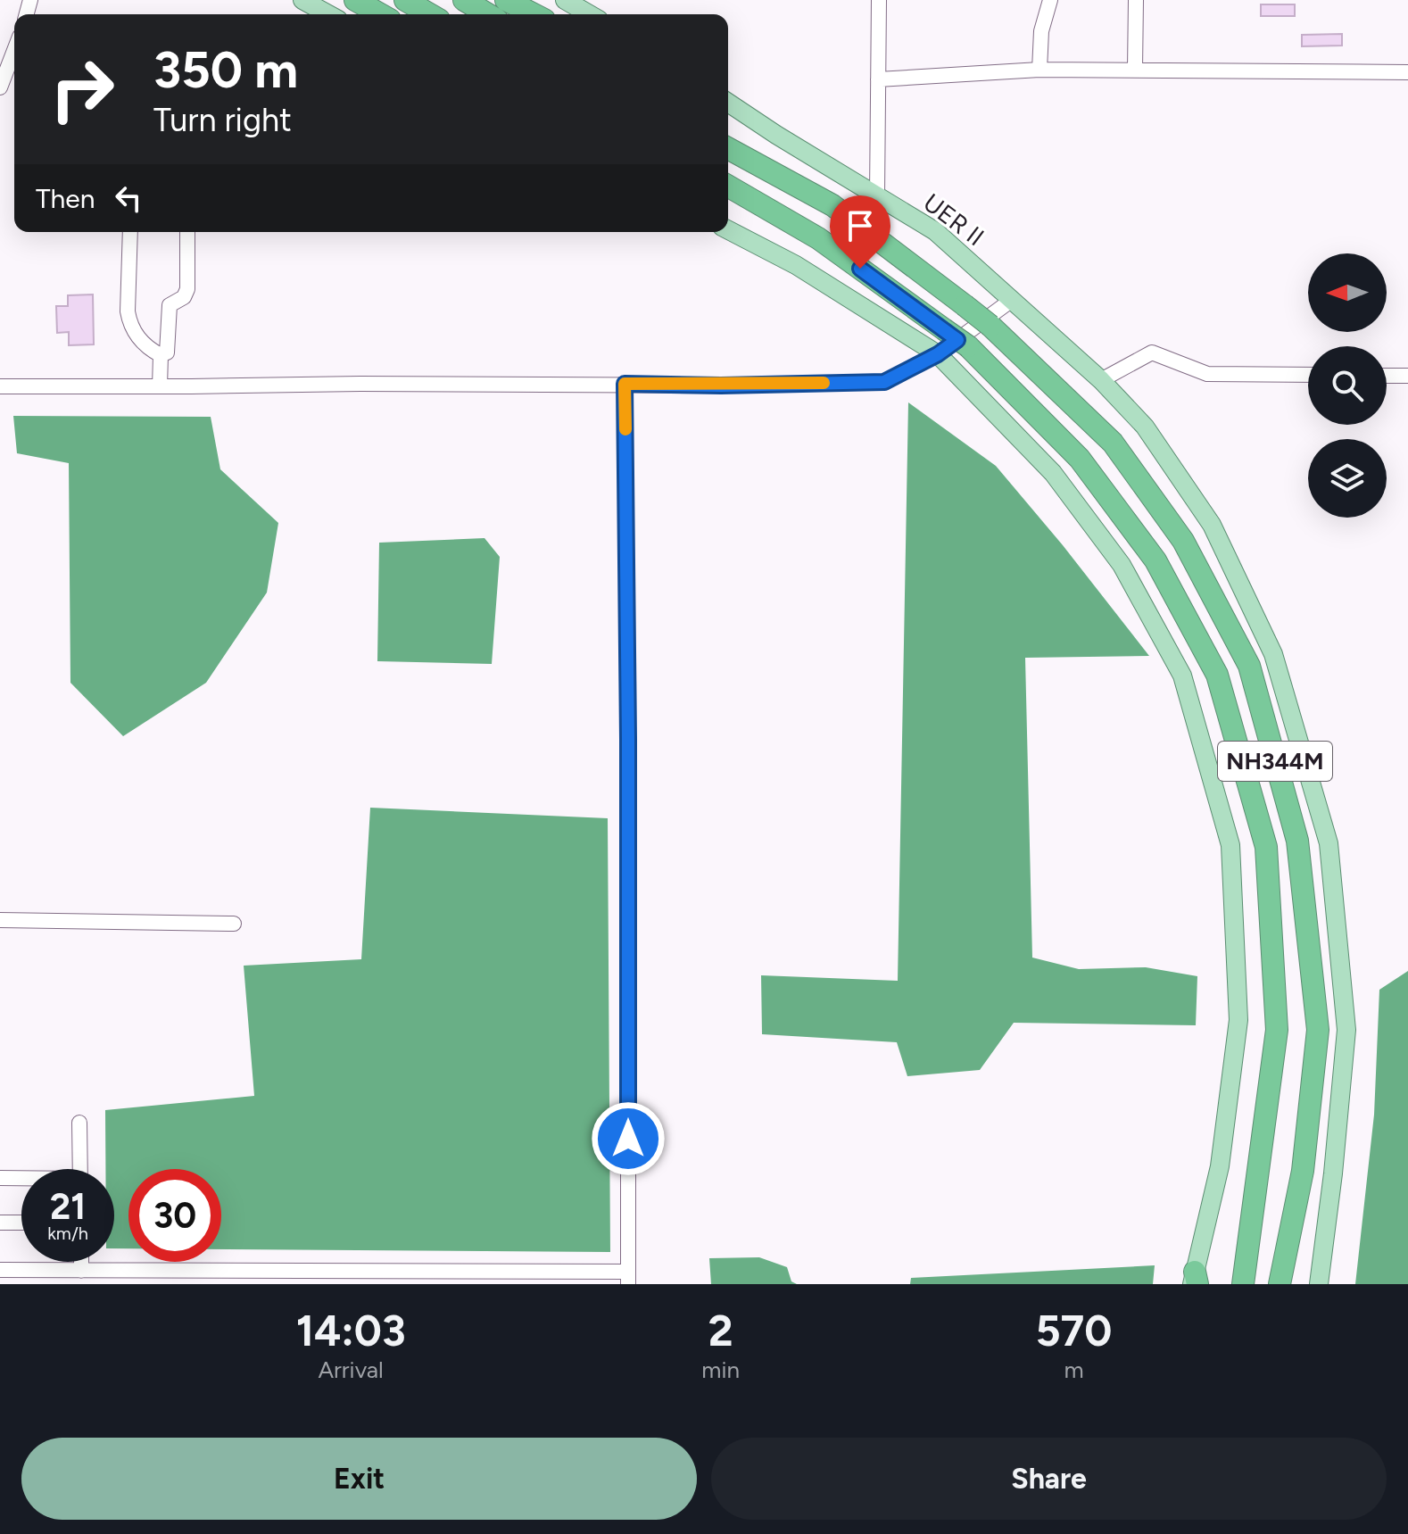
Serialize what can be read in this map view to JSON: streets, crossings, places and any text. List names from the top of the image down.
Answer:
{
  "streets": {
    "highway": ["NH344M"],
    "main road": ["UER II"]
  },
  "north": "left",
  "page": {
    "turn": ["350 m", "Turn right"],
    "then": "Then",
    "speed": "21 km/h",
    "limit": "30",
    "eta": [
      "14:03",
      "Arrival",
      "2",
      "min",
      "570",
      "m"
    ],
    "buttons": ["Exit", "Share"]
  }
}
